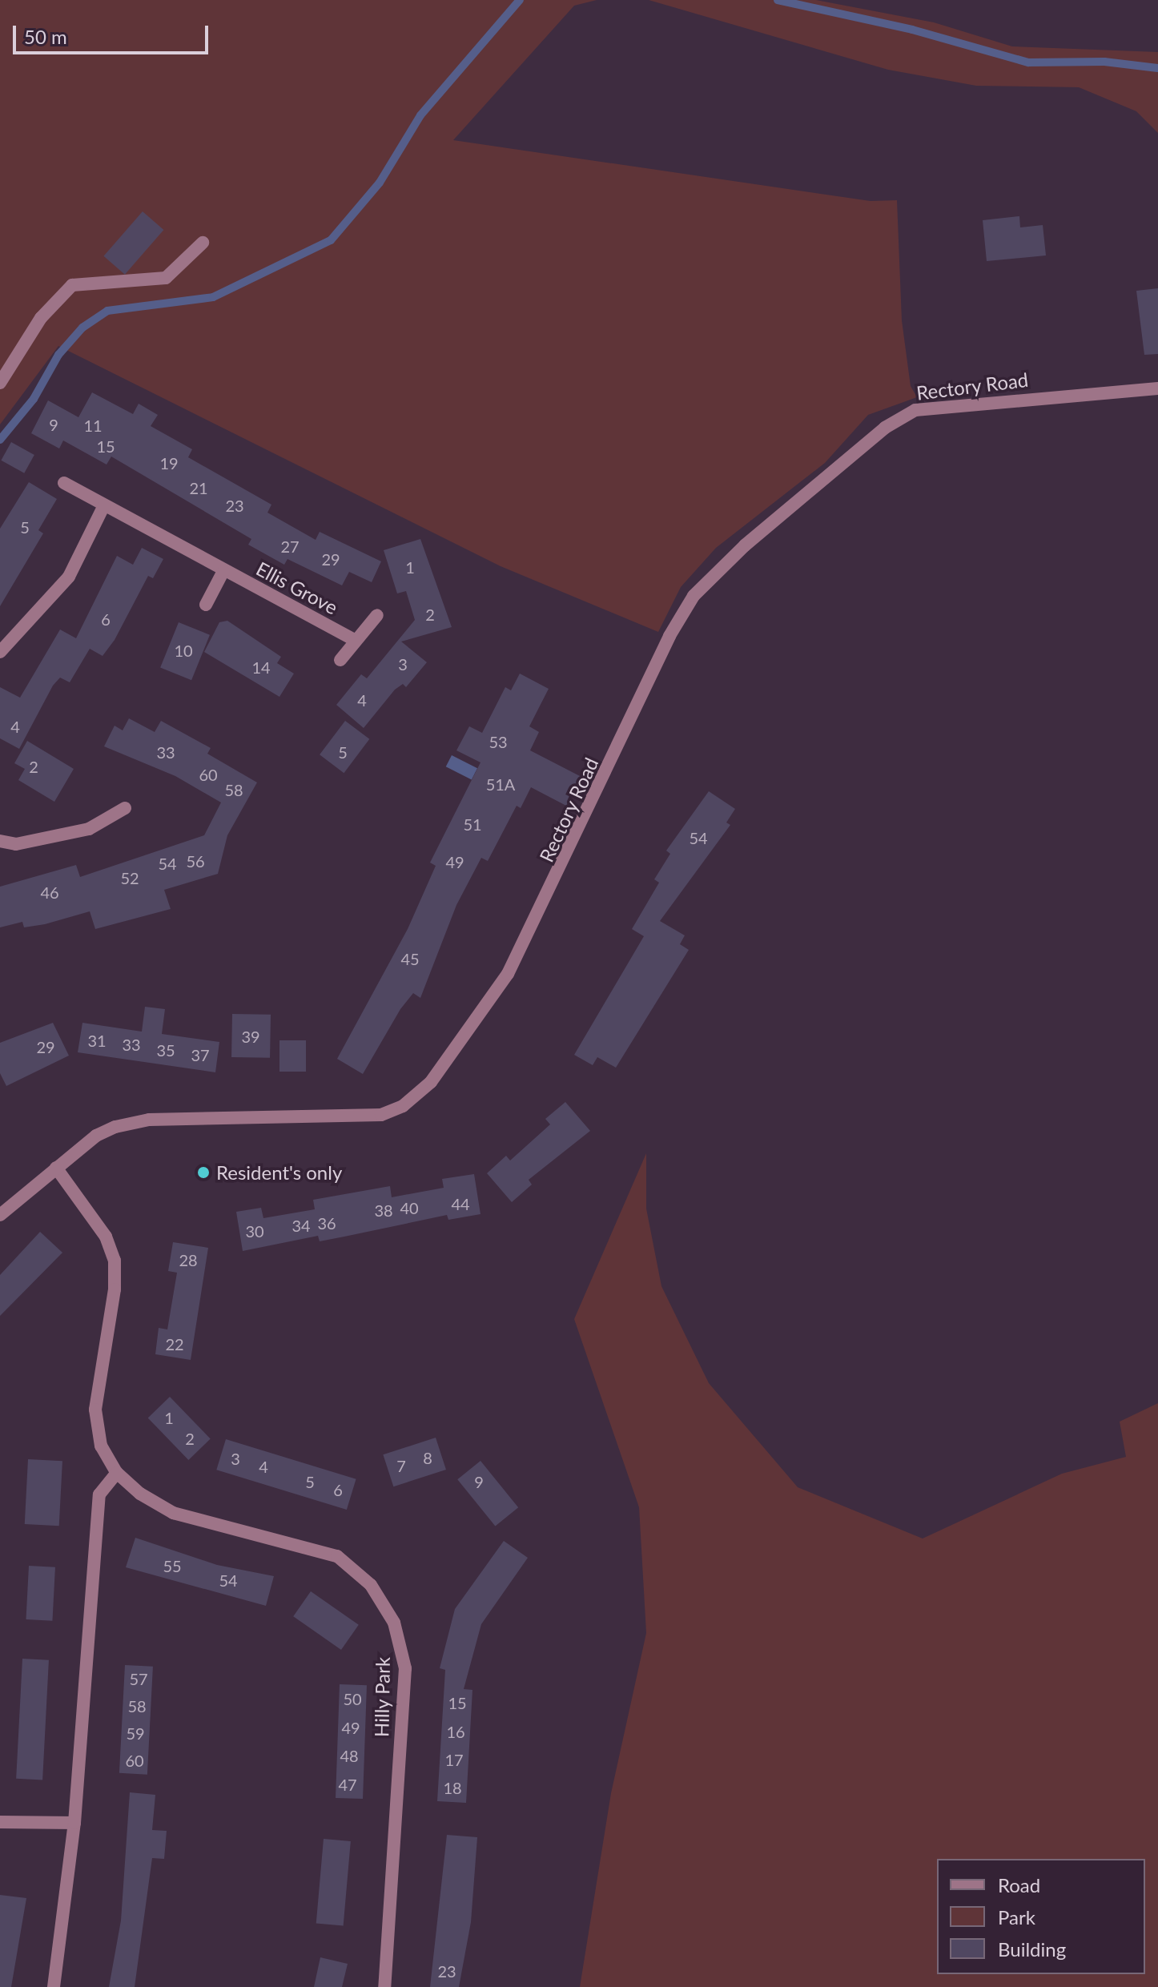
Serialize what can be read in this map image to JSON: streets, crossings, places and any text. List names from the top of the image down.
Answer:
{
  "streets": {
    "street": ["Rectory Road", "Ellis Grove", "Hilly Park"]
  },
  "crossings": [
    ["Rectory Road", "Hilly Park"]
  ],
  "places": ["Resident's only"],
  "house_numbers": [
    "9",
    "11",
    "15",
    "19",
    "21",
    "23",
    "5",
    "27",
    "29",
    "1",
    "2",
    "6",
    "10",
    "3",
    "14",
    "4",
    "4",
    "53",
    "33",
    "5",
    "2",
    "60",
    "51A",
    "58",
    "51",
    "54",
    "56",
    "49",
    "54",
    "52",
    "46",
    "45",
    "39",
    "31",
    "33",
    "29",
    "35",
    "37",
    "44",
    "40",
    "38",
    "36",
    "34",
    "30",
    "28",
    "22",
    "1",
    "2",
    "8",
    "3",
    "7",
    "4",
    "5",
    "9",
    "6",
    "55",
    "54",
    "57",
    "50",
    "15",
    "58",
    "49",
    "16",
    "59",
    "48",
    "17",
    "60",
    "47",
    "18",
    "23"
  ],
  "legend": ["Road", "Park", "Building"],
  "scale_bar": "50 m"
}
